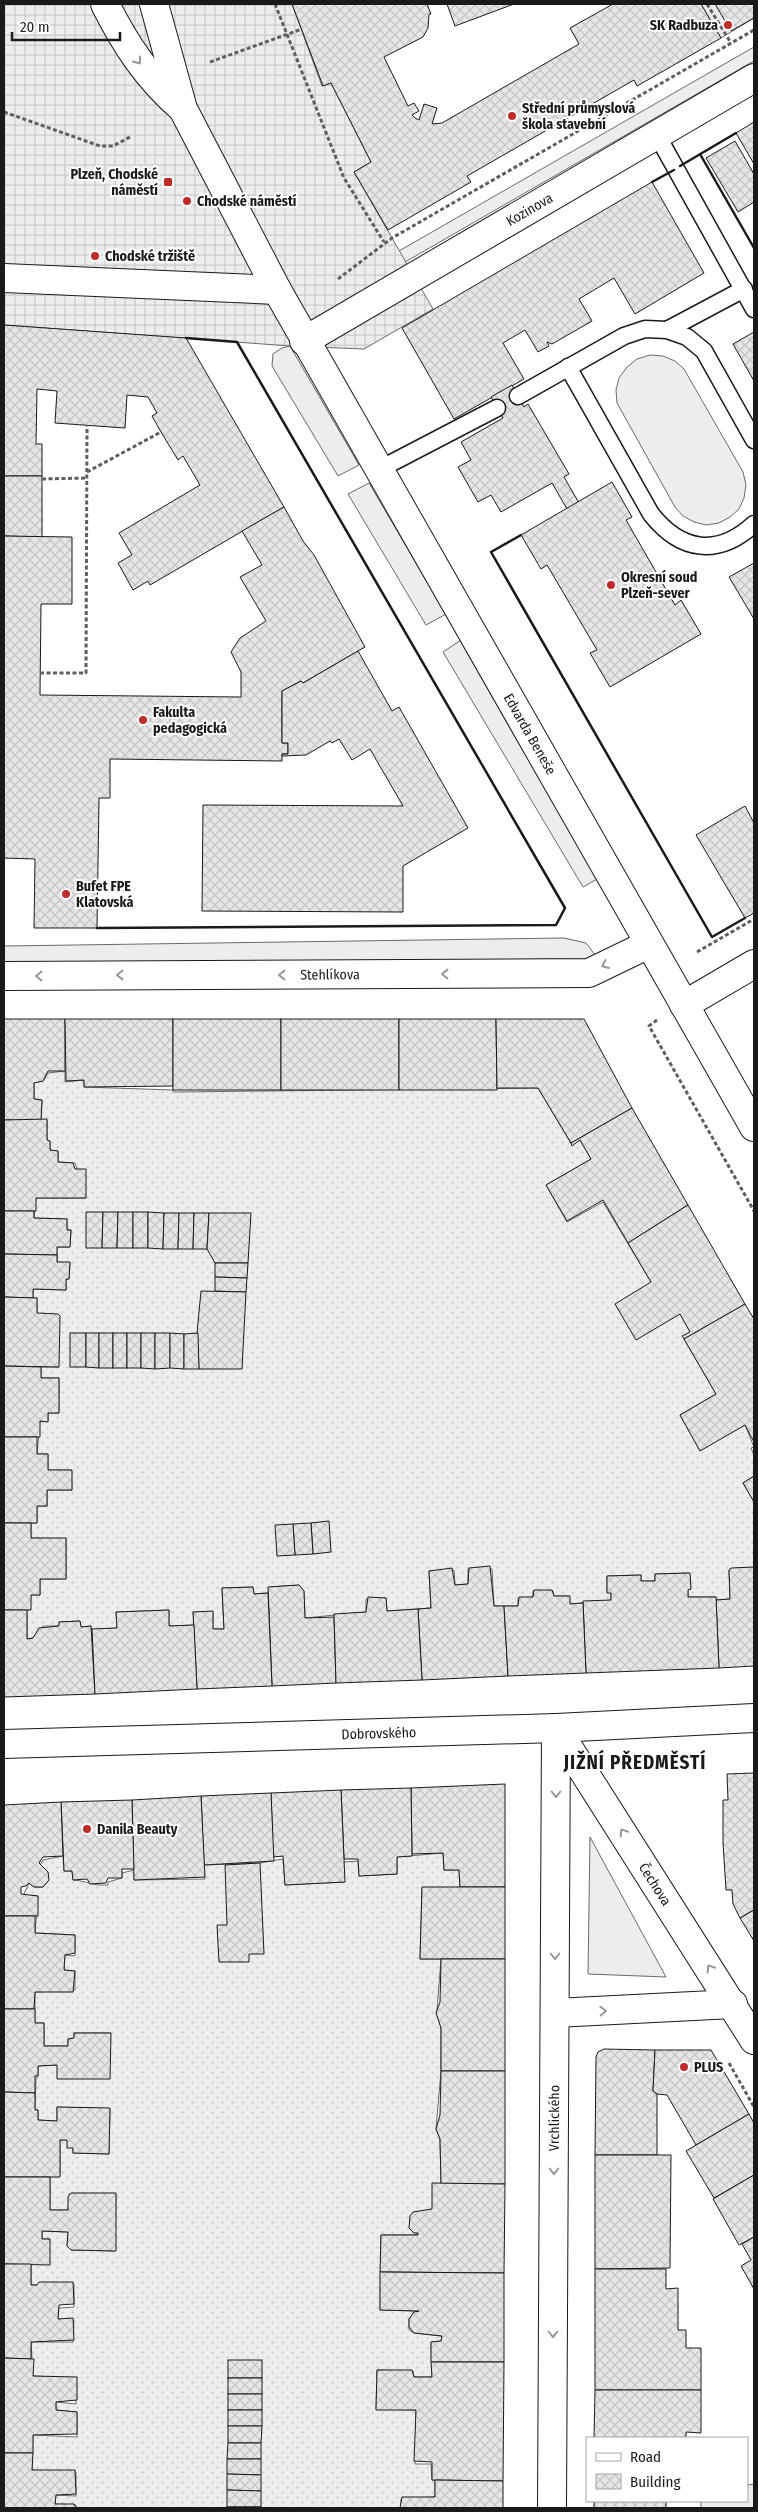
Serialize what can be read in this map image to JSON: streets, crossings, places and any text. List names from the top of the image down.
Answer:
{
  "streets": {
    "street": [
      "Kozinova",
      "Edvarda Beneše",
      "Stehlíkova",
      "Dobrovského",
      "Čechova",
      "Vrchlického"
    ]
  },
  "crossings": [
    ["Kozinova", "Edvarda Beneše"],
    ["Edvarda Beneše", "Stehlíkova"],
    ["Dobrovského", "Čechova"],
    ["Dobrovského", "Vrchlického"],
    ["Čechova", "Vrchlického"]
  ],
  "one_way": ["Stehlíkova", "Čechova", "Vrchlického"],
  "districts": ["JIŽNÍ PŘEDMĚSTÍ"],
  "places": {
    "other": [
      "SK Radbuza",
      "Střední průmyslová škola stavební",
      "Chodské náměstí",
      "Chodské tržiště",
      "Okresní soud Plzeň-sever",
      "Fakulta pedagogická",
      "Bufet FPE Klatovská",
      "Danila Beauty",
      "PLUS"
    ],
    "transit": ["Plzeň, Chodské náměstí"]
  },
  "legend": ["Road", "Building"],
  "scale_bar": "20 m"
}
